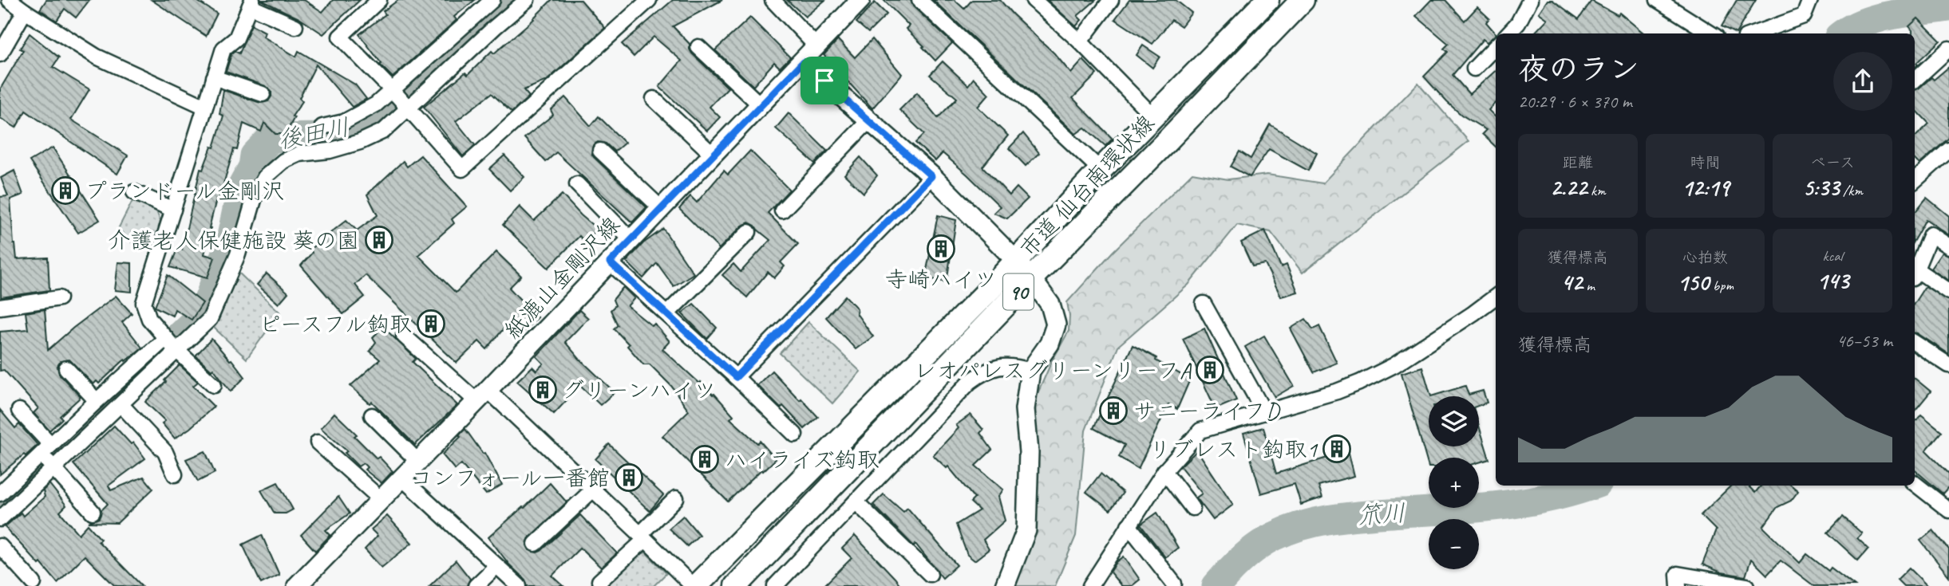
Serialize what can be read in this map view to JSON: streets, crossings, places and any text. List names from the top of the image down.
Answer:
{
  "streets": {
    "main road": ["市道 仙台南環状線", "90"],
    "street": ["紙漉山金剛沢線"]
  },
  "water": ["後田川", "笊川"],
  "places": {
    "building": [
      "プランドール金剛沢",
      "介護老人保健施設 葵の園",
      "寺崎ハイツ",
      "ピースフル鈎取",
      "レオパレスグリーンリーフA",
      "グリーンハイツ",
      "サニーライフD",
      "リブレスト鈎取1",
      "ハイライズ鈎取",
      "コンフォール一番館"
    ]
  },
  "page": {
    "heading": ["夜のラン", "20:29 · 6 × 370 m"],
    "stats": [
      ["距離", "2.22 km"],
      ["時間", "12:19"],
      ["ペース", "5:33 /km"],
      ["獲得標高", "42 m"],
      ["心拍数", "150 bpm"],
      ["kcal", "143"]
    ],
    "chart": ["獲得標高", "46–53 m"],
    "map_buttons": ["+", "−"]
  }
}
